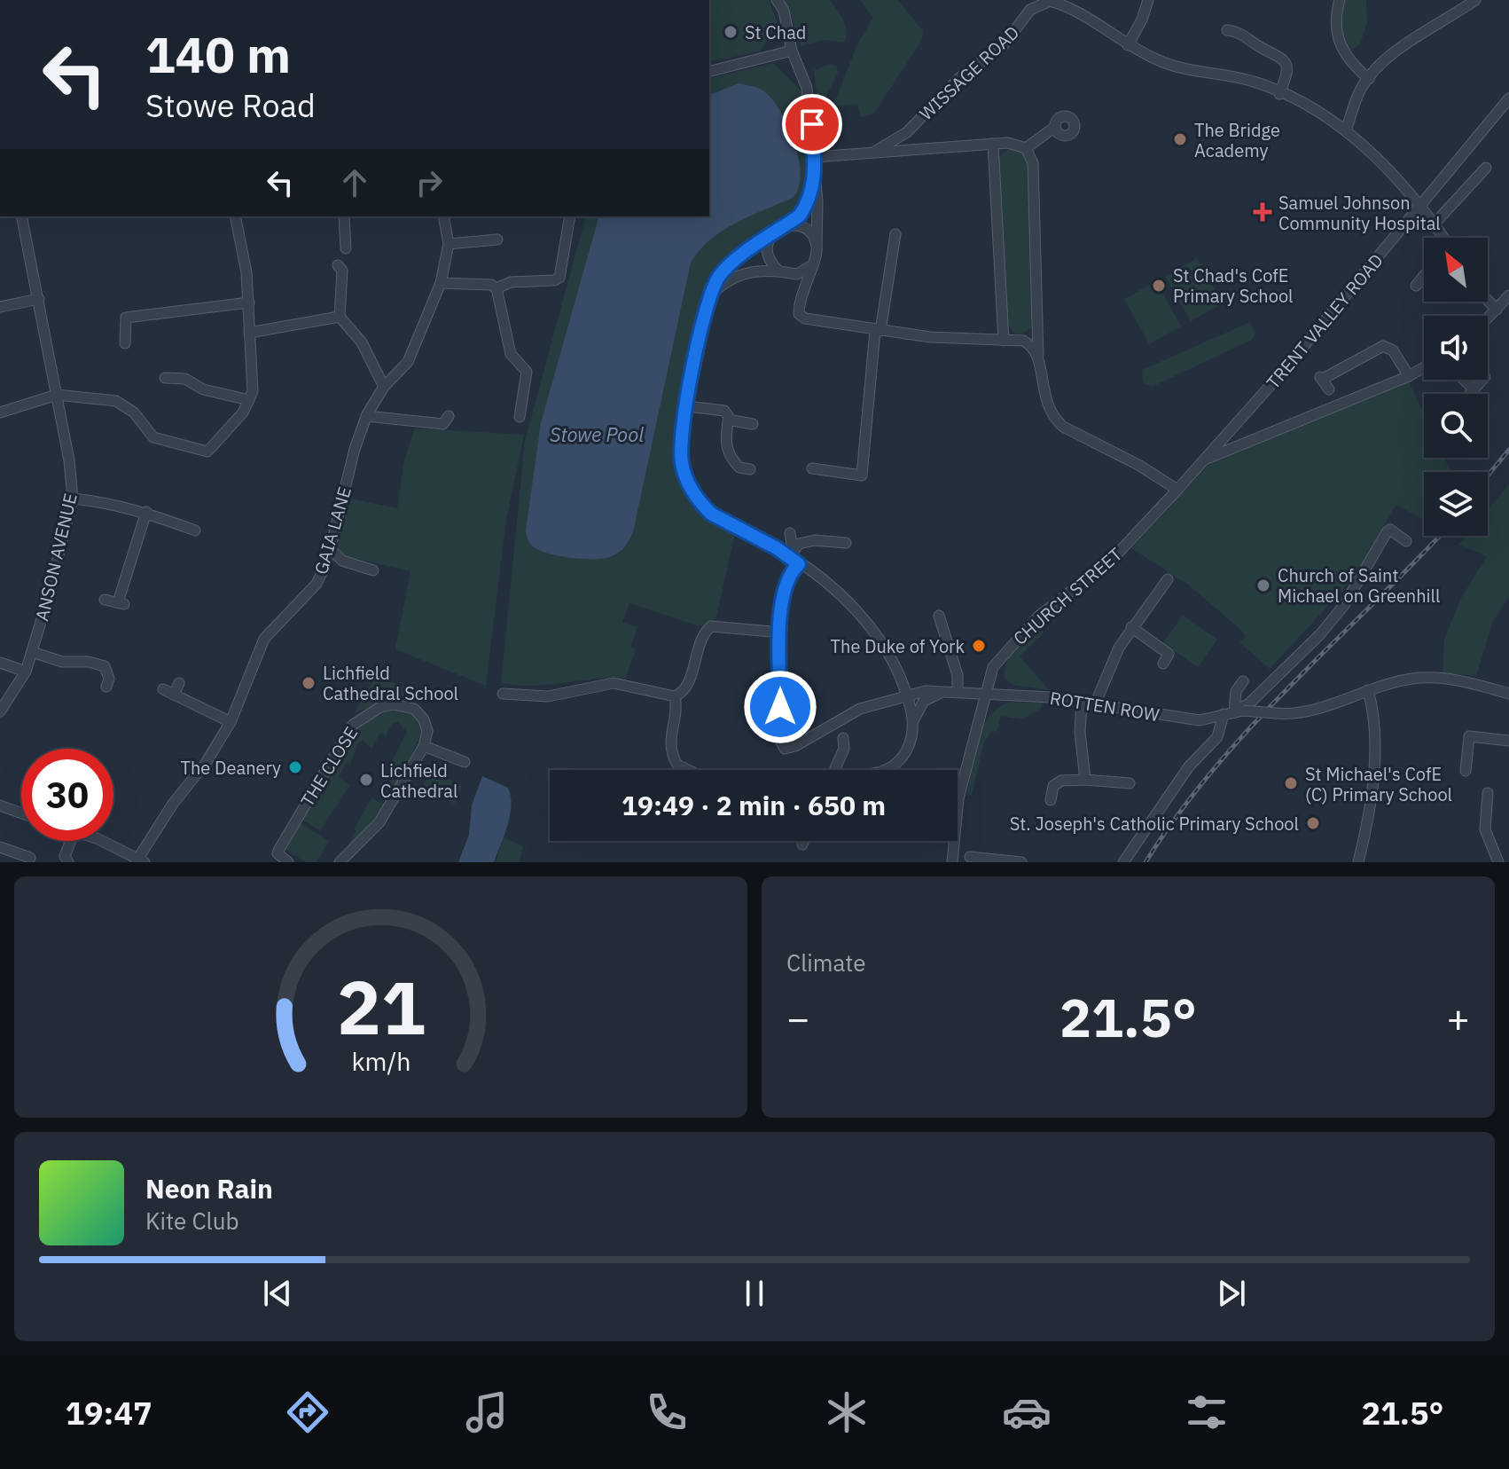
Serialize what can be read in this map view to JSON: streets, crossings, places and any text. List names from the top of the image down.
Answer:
{
  "streets": {
    "street": [
      "WISSAGE ROAD",
      "TRENT VALLEY ROAD",
      "GAIA LANE",
      "ANSON AVENUE",
      "CHURCH STREET",
      "ROTTEN ROW",
      "THE CLOSE"
    ]
  },
  "crossings": [
    ["WISSAGE ROAD", "TRENT VALLEY ROAD"],
    ["TRENT VALLEY ROAD", "CHURCH STREET"],
    ["CHURCH STREET", "ROTTEN ROW"]
  ],
  "water": ["Stowe Pool"],
  "places": {
    "other": [
      "St Chad",
      "The Bridge Academy",
      "St Chad's CofE Primary School",
      "Church of Saint Michael on Greenhill",
      "The Duke of York",
      "Lichfield Cathedral School",
      "The Deanery",
      "Lichfield Cathedral",
      "St Michael's CofE (C) Primary School",
      "St. Joseph's Catholic Primary School"
    ],
    "health": ["Samuel Johnson Community Hospital"]
  },
  "north": "top left",
  "page": {
    "turn": ["140 m", "Stowe Road"],
    "limit": "30",
    "trip": "19:49 · 2 min · 650 m",
    "tile": "Climate",
    "heat": ["−", "21.5°", "+"],
    "song": ["Neon Rain", "Kite Club"],
    "tabs": ["19:47", "21.5°"],
    "gauge": ["21", "km/h"]
  }
}
